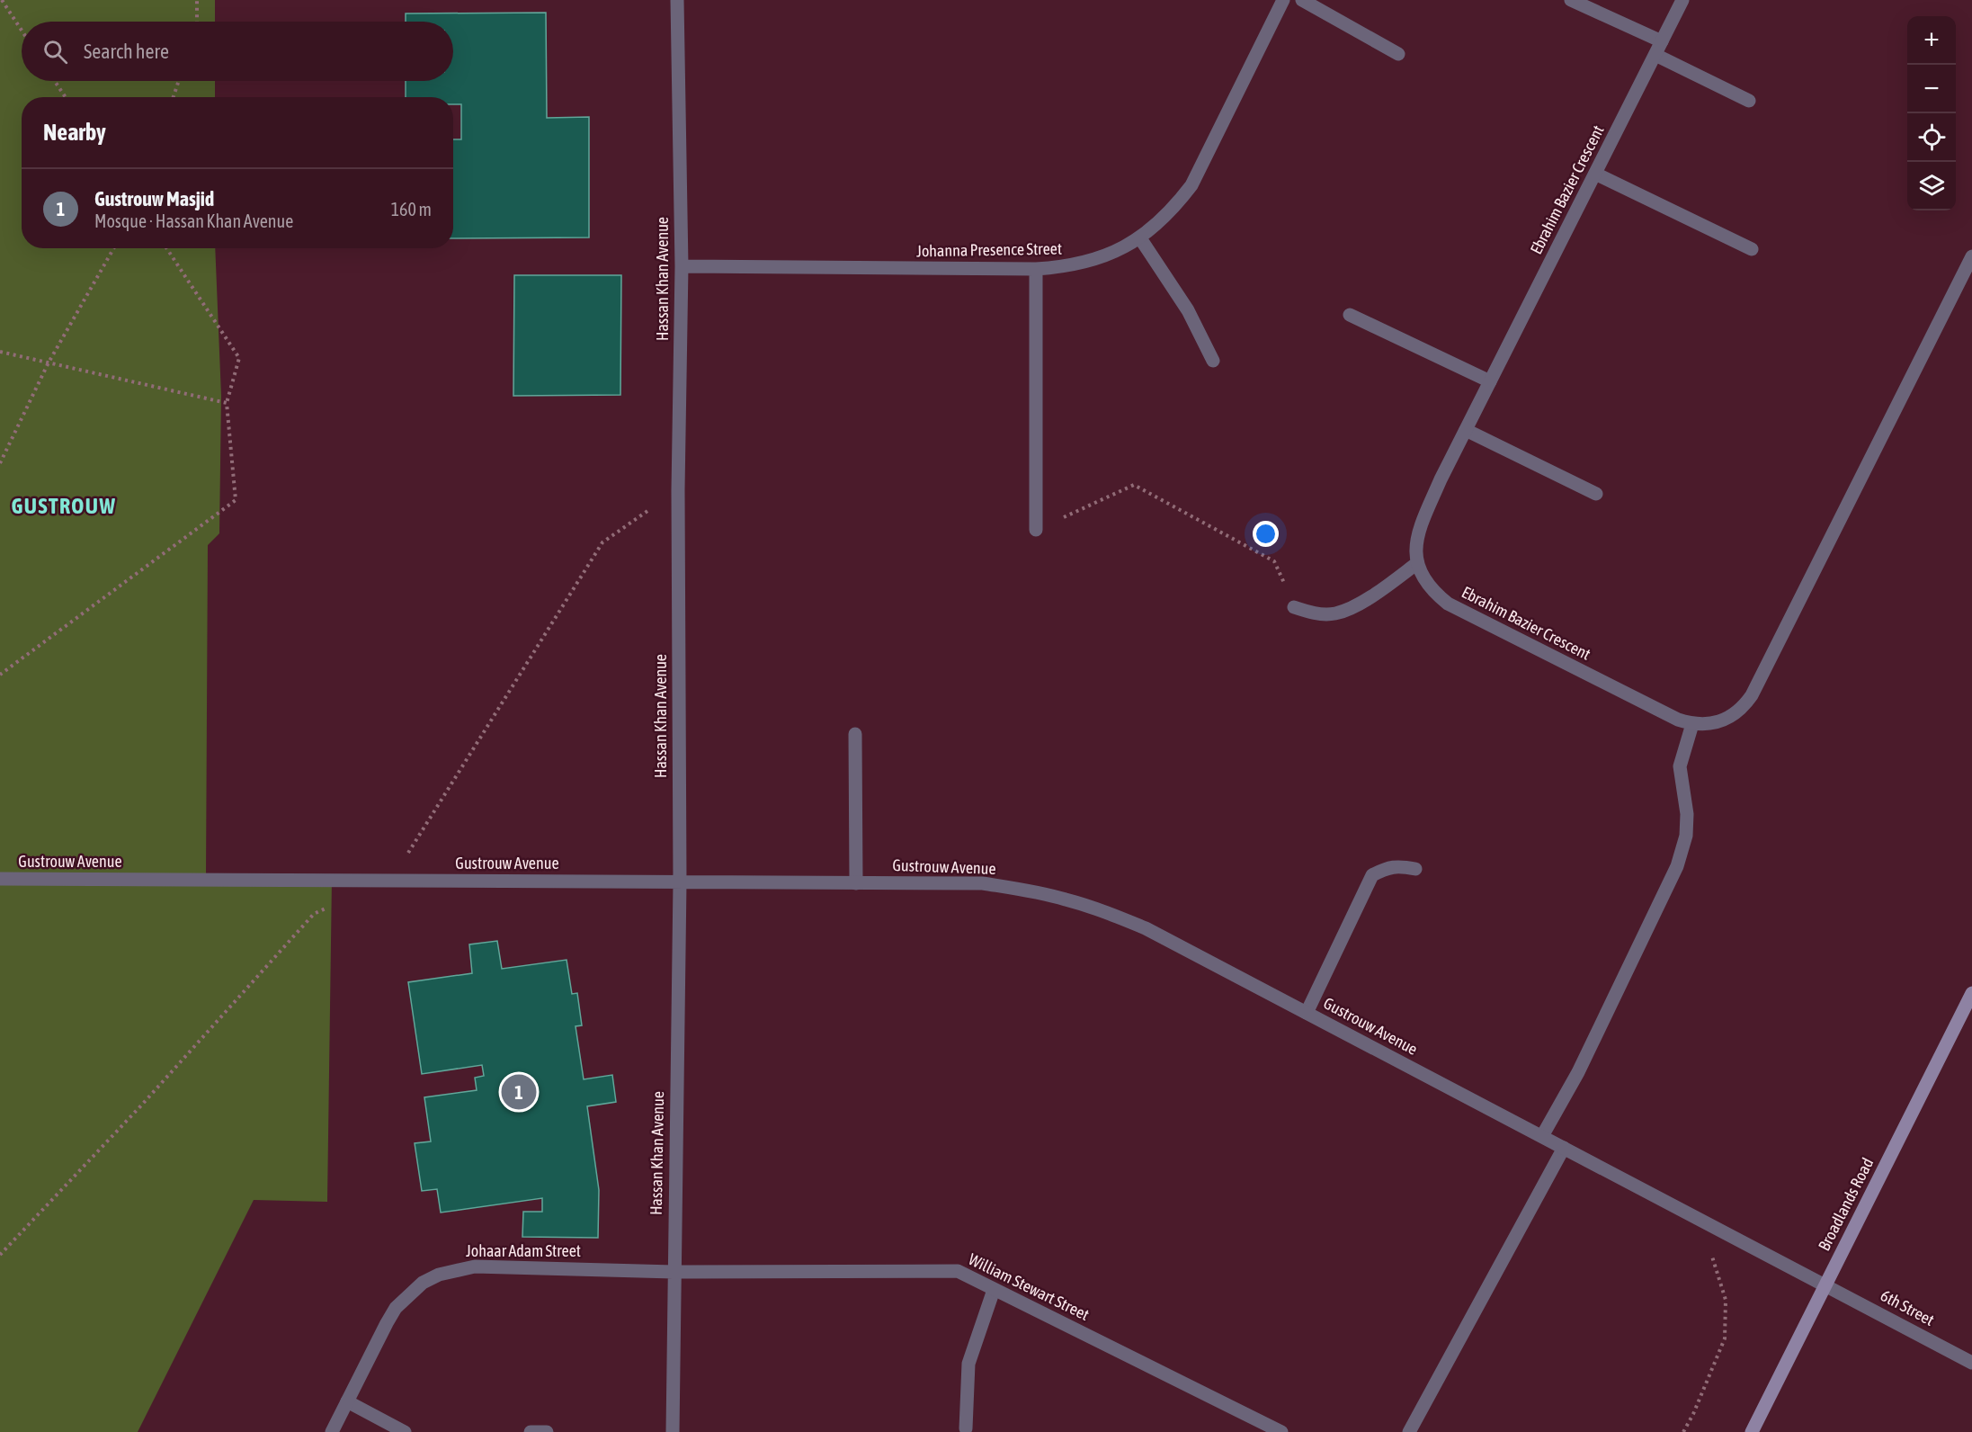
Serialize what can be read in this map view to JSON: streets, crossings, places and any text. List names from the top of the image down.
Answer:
{
  "streets": {
    "main road": ["Broadlands Road"],
    "street": [
      "Ebrahim Bazier Crescent",
      "Johanna Presence Street",
      "Hassan Khan Avenue",
      "Gustrouw Avenue",
      "Johaar Adam Street",
      "William Stewart Street",
      "6th Street"
    ]
  },
  "crossings": [
    ["Johanna Presence Street", "Hassan Khan Avenue"],
    ["Hassan Khan Avenue", "Gustrouw Avenue"],
    ["Hassan Khan Avenue", "Johaar Adam Street"],
    ["Hassan Khan Avenue", "William Stewart Street"],
    ["Gustrouw Avenue", "Broadlands Road"],
    ["Gustrouw Avenue", "6th Street"],
    ["Broadlands Road", "6th Street"],
    ["Johaar Adam Street", "William Stewart Street"]
  ],
  "districts": ["GUSTROUW"],
  "page": {
    "map_buttons": ["+", "−"],
    "search": "Search here",
    "heading": "Nearby",
    "list": [
      {
        "mark": "1",
        "name": "Gustrouw Masjid",
        "note": "Mosque · Hassan Khan Avenue",
        "value": "160 m"
      }
    ],
    "pins": "1"
  }
}
